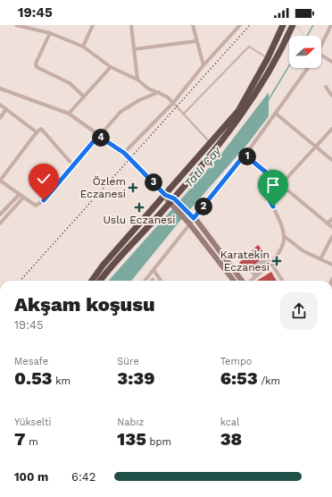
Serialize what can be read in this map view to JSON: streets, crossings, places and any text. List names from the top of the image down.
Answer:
{
  "water": ["Tatlı Çay"],
  "places": {
    "health": ["Özlem Eczanesi", "Uslu Eczanesi", "Karatekin Eczanesi"]
  },
  "north": "right",
  "page": {
    "status": "19:45",
    "pins": [
      "4",
      "1",
      "3",
      "2"
    ],
    "heading": ["Akşam koşusu", "19:45"],
    "stats": [
      ["Mesafe", "0.53 km"],
      ["Süre", "3:39"],
      ["Tempo", "6:53 /km"],
      ["Yükselti", "7 m"],
      ["Nabız", "135 bpm"],
      ["kcal", "38"]
    ],
    "list": [
      {
        "name": "100 m",
        "note": "6:42"
      }
    ]
  }
}
